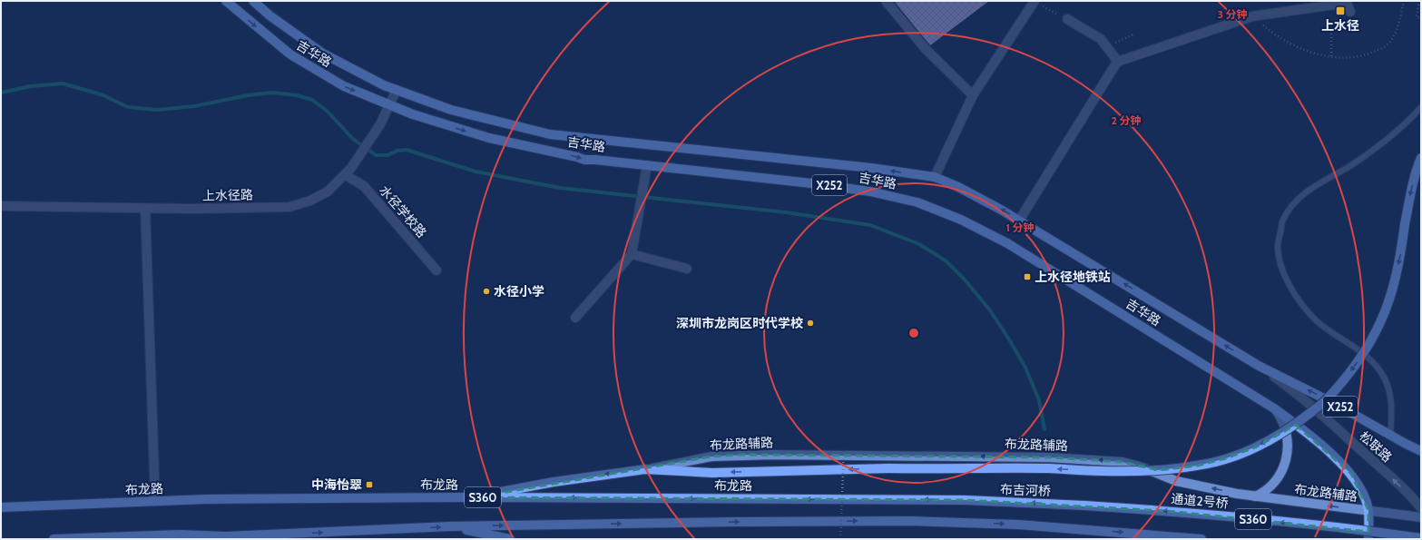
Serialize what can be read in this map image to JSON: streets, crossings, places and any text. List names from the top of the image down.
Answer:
{
  "streets": {
    "main road": [
      "吉华路",
      "X252",
      "布龙路辅路",
      "布龙路",
      "布吉河桥",
      "S360",
      "通道2号桥"
    ],
    "street": ["上水径路", "水径学校路", "松联路"]
  },
  "crossings": [
    ["吉华路", "上水径路"],
    ["吉华路", "布龙路辅路"],
    ["吉华路", "松联路"],
    ["上水径路", "水径学校路"],
    ["布龙路", "布吉河桥"],
    ["布吉河桥", "通道2号桥"]
  ],
  "one_way": ["松联路"],
  "places": {
    "transit": ["上水径", "上水径地铁站", "中海怡翠"],
    "other": ["水径小学", "深圳市龙岗区时代学校"]
  },
  "rings": ["3 分钟", "2 分钟", "1 分钟"]
}
